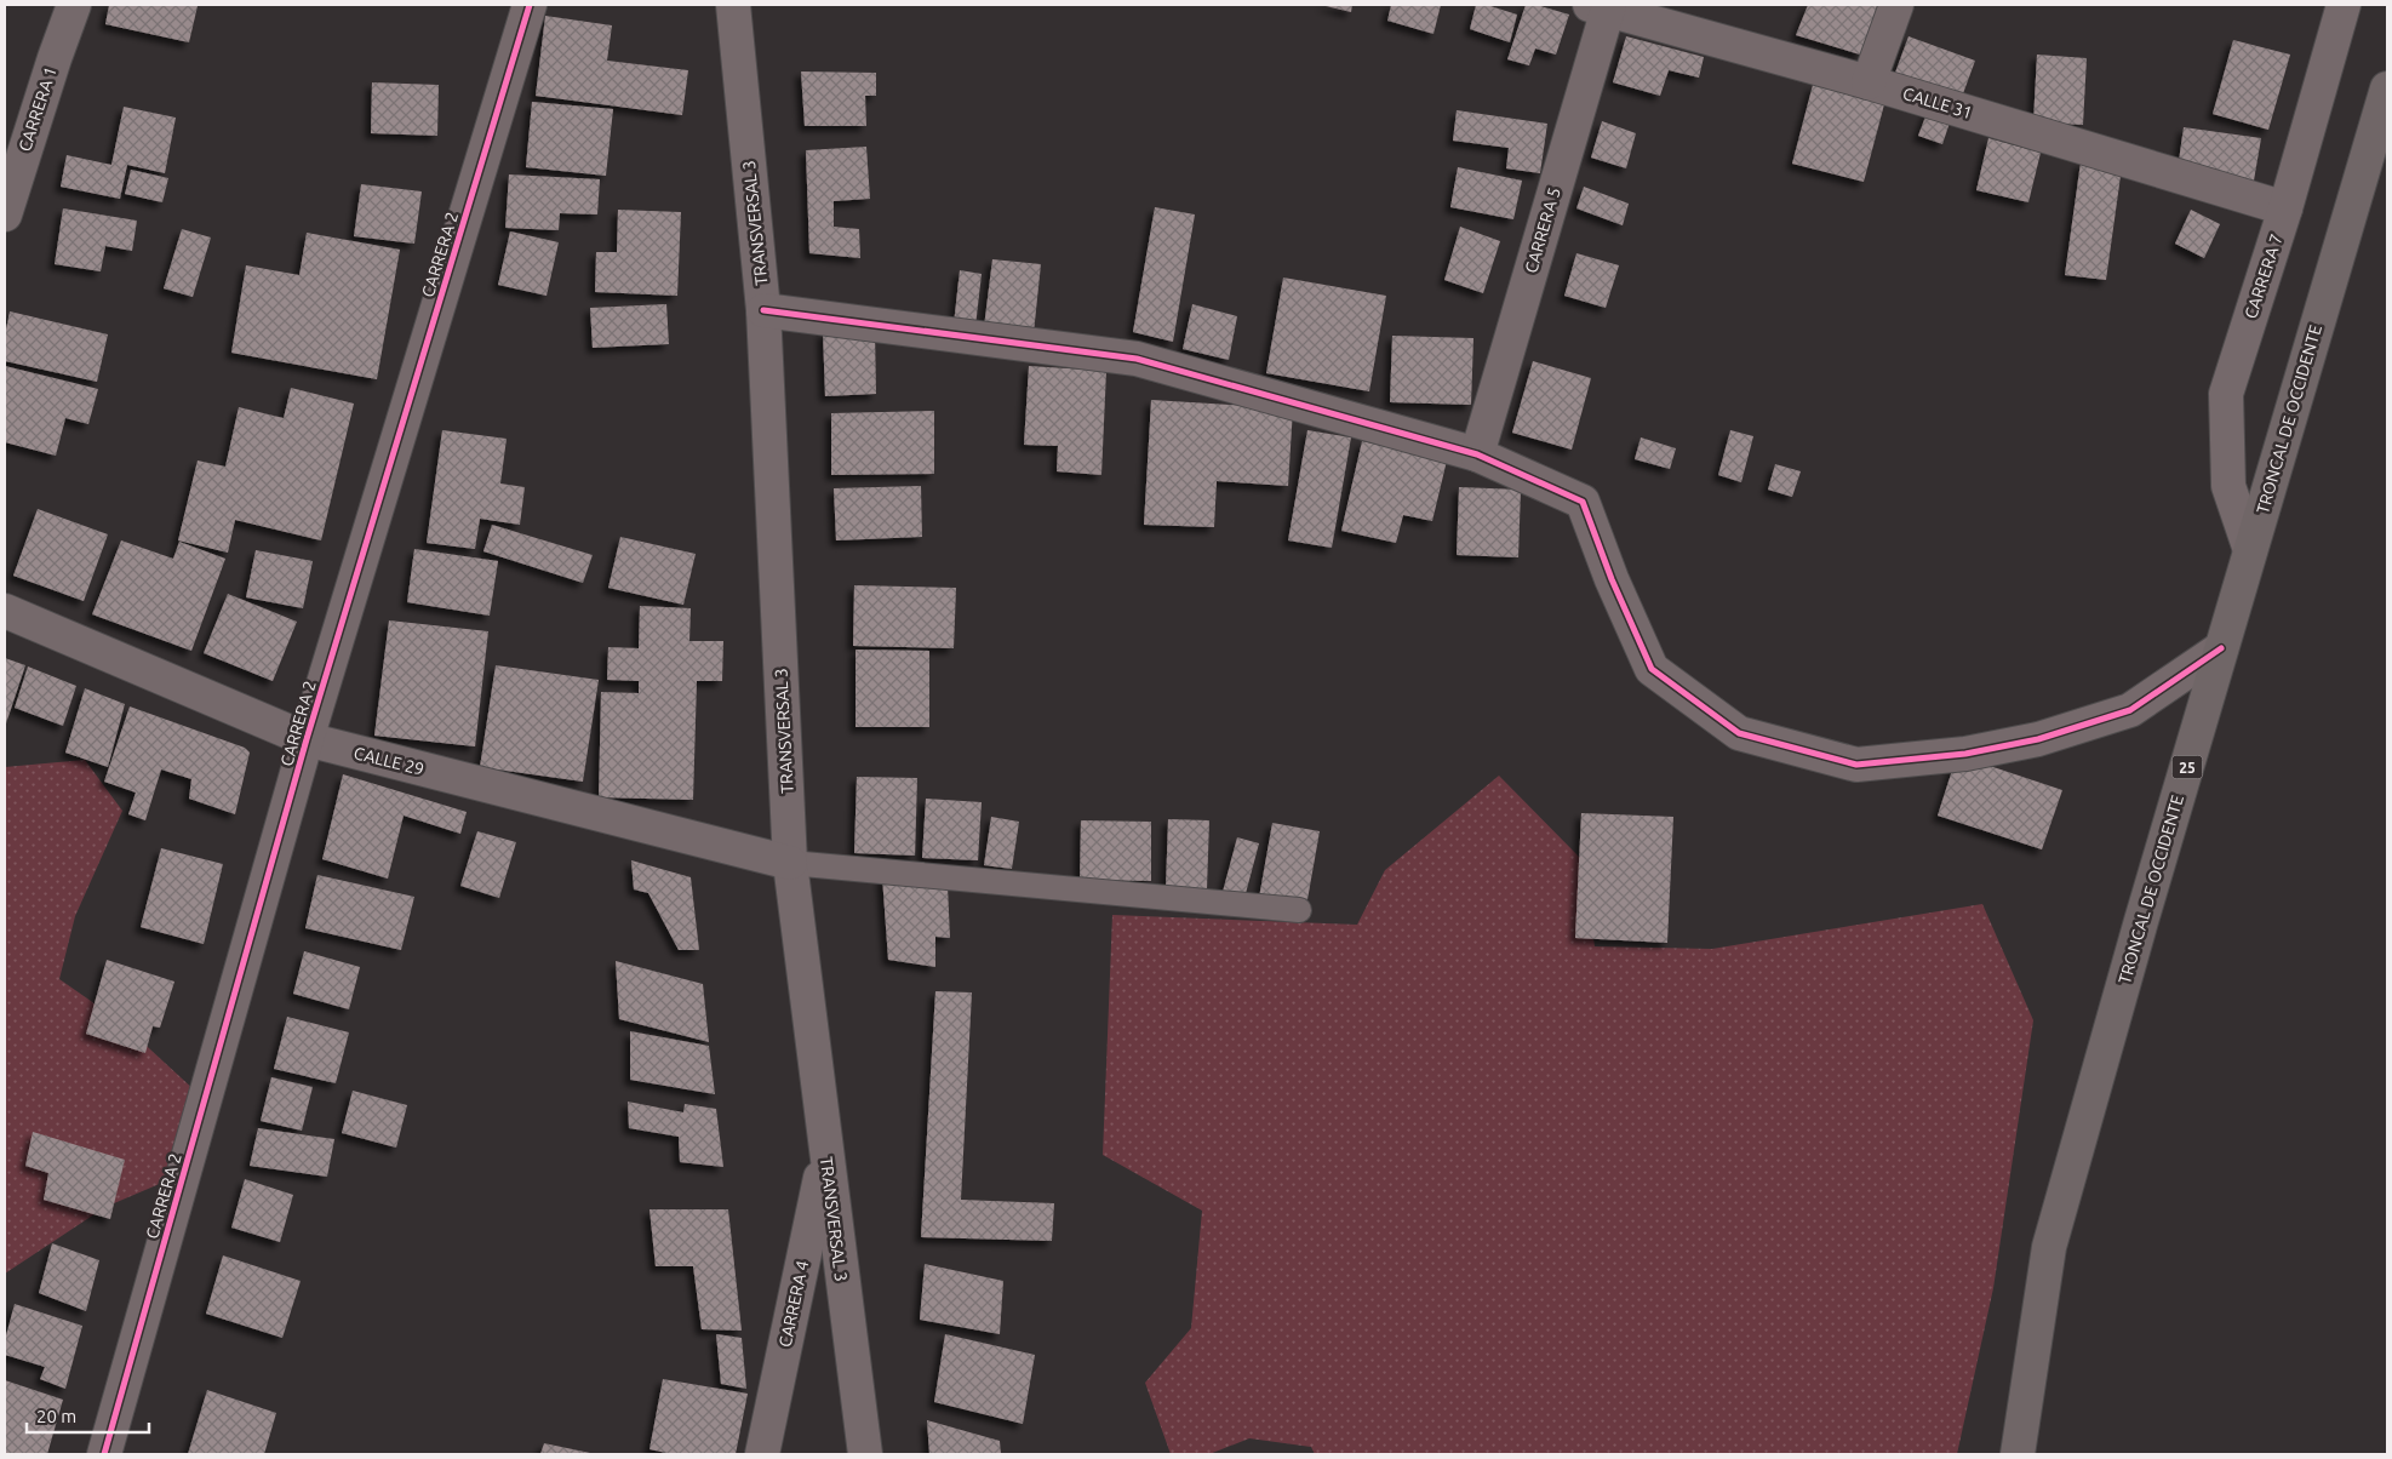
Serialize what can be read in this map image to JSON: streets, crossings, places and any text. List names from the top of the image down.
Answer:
{
  "streets": {
    "highway": ["TRONCAL DE OCCIDENTE", "25"],
    "street": [
      "CALLE 31",
      "CARRERA 1",
      "TRANSVERSAL 3",
      "CARRERA 5",
      "CARRERA 2",
      "CARRERA 7",
      "CALLE 29",
      "CARRERA 4"
    ]
  },
  "crossings": [
    ["CALLE 31", "CARRERA 5"],
    ["CALLE 31", "CARRERA 7"],
    ["TRANSVERSAL 3", "CALLE 29"],
    ["TRANSVERSAL 3", "CARRERA 4"],
    ["CARRERA 2", "CALLE 29"],
    ["CARRERA 7", "TRONCAL DE OCCIDENTE"]
  ],
  "scale_bar": "20 m"
}
